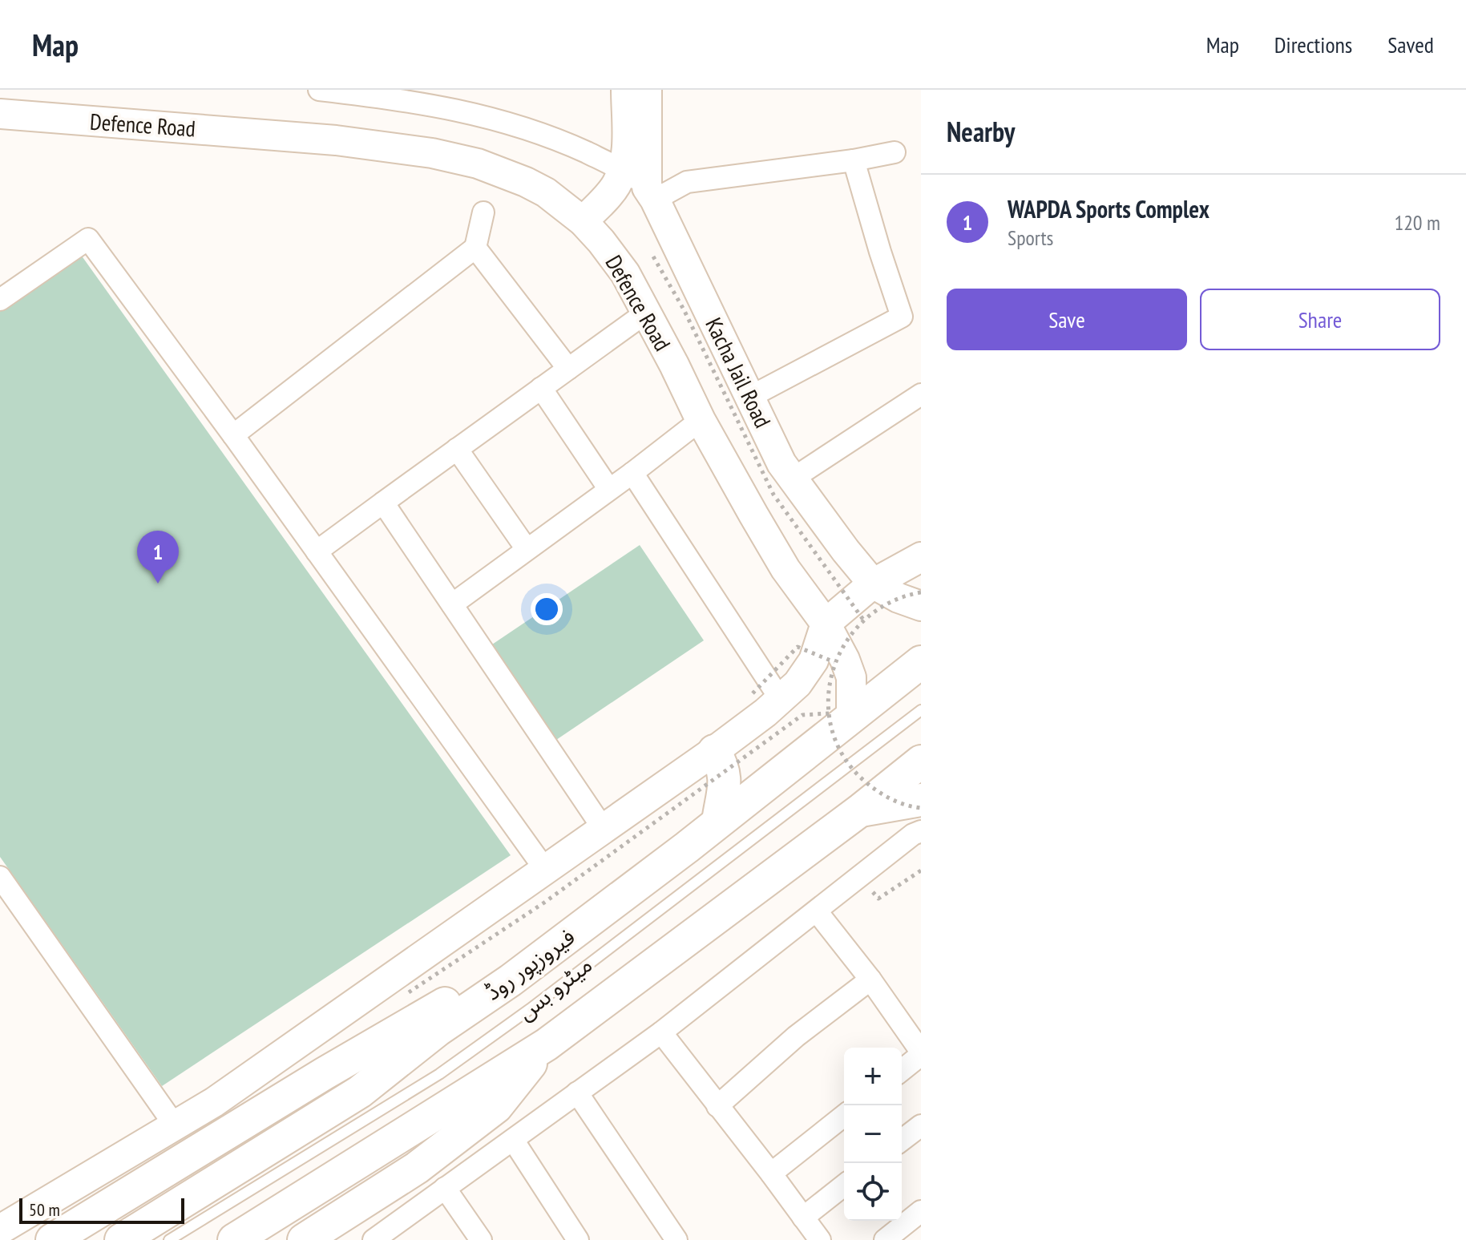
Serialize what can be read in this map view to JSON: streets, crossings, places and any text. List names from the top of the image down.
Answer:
{
  "streets": {
    "main road": ["فیروزپور روڈ"],
    "street": ["Defence Road", "Kacha Jail Road"],
    "lane": ["میٹرو بس"]
  },
  "crossings": [
    ["Defence Road", "فیروزپور روڈ"]
  ],
  "scale_bar": "50 m",
  "page": {
    "header": "Map",
    "nav": ["Map", "Directions", "Saved"],
    "heading": "Nearby",
    "list": [
      {
        "mark": "1",
        "name": "WAPDA Sports Complex",
        "note": "Sports",
        "value": "120 m"
      }
    ],
    "buttons": ["Save", "Share"],
    "pins": "1",
    "map_buttons": ["+", "−"],
    "scale": "50 m"
  }
}
